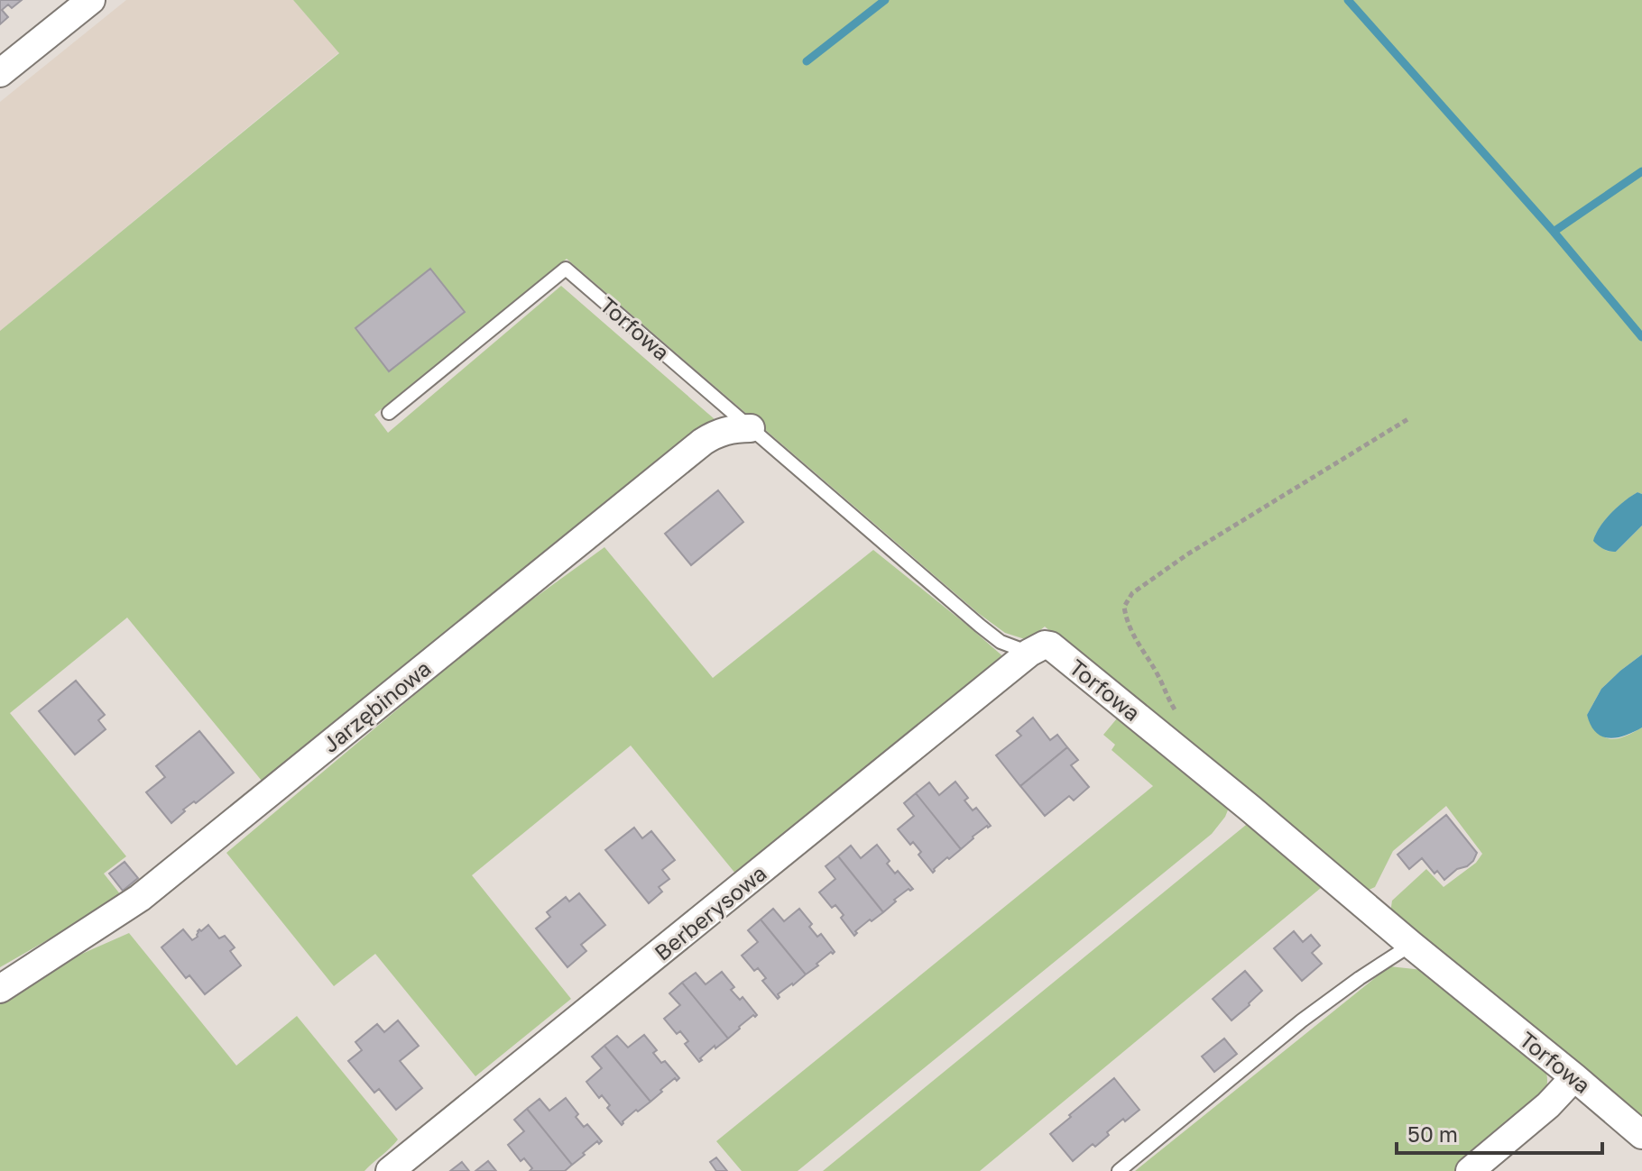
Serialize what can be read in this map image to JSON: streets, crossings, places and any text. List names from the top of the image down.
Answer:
{
  "streets": {
    "street": ["Torfowa", "Jarzębinowa", "Berberysowa"]
  },
  "crossings": [
    ["Torfowa", "Jarzębinowa"],
    ["Torfowa", "Berberysowa"]
  ],
  "scale_bar": "50 m"
}
